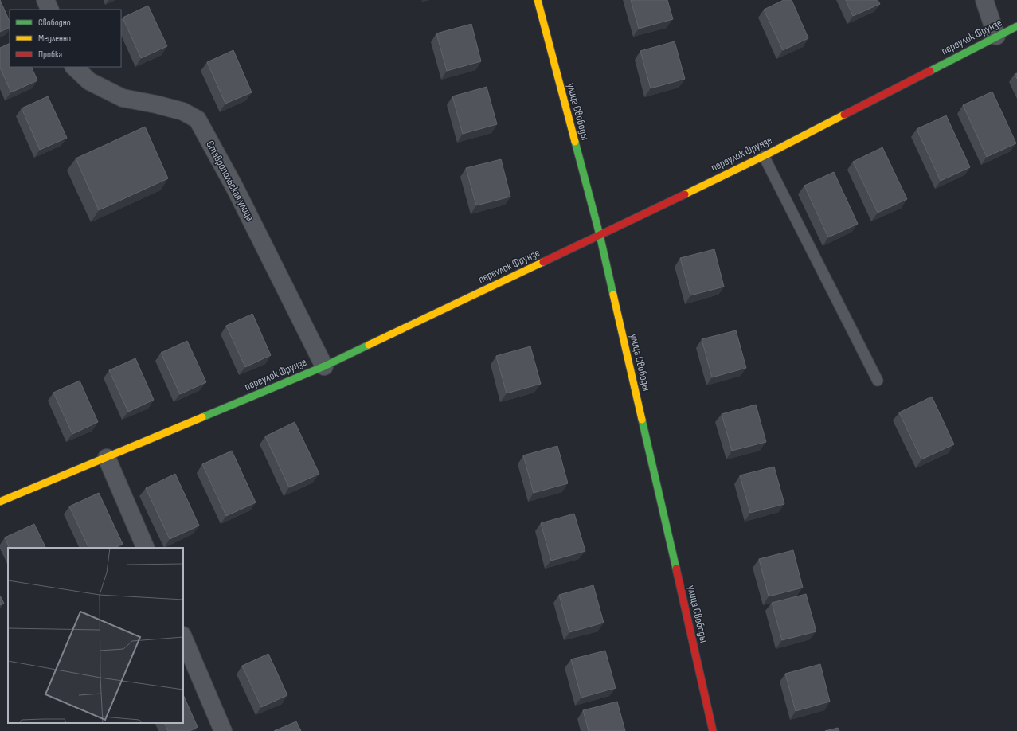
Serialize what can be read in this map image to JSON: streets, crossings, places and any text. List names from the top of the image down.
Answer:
{
  "streets": {
    "main road": ["переулок Фрунзе", "улица Свободы"],
    "street": ["Ставропольская улица"]
  },
  "crossings": [
    ["переулок Фрунзе", "улица Свободы"],
    ["переулок Фрунзе", "Ставропольская улица"]
  ],
  "legend": ["Свободно", "Медленно", "Пробка"]
}
